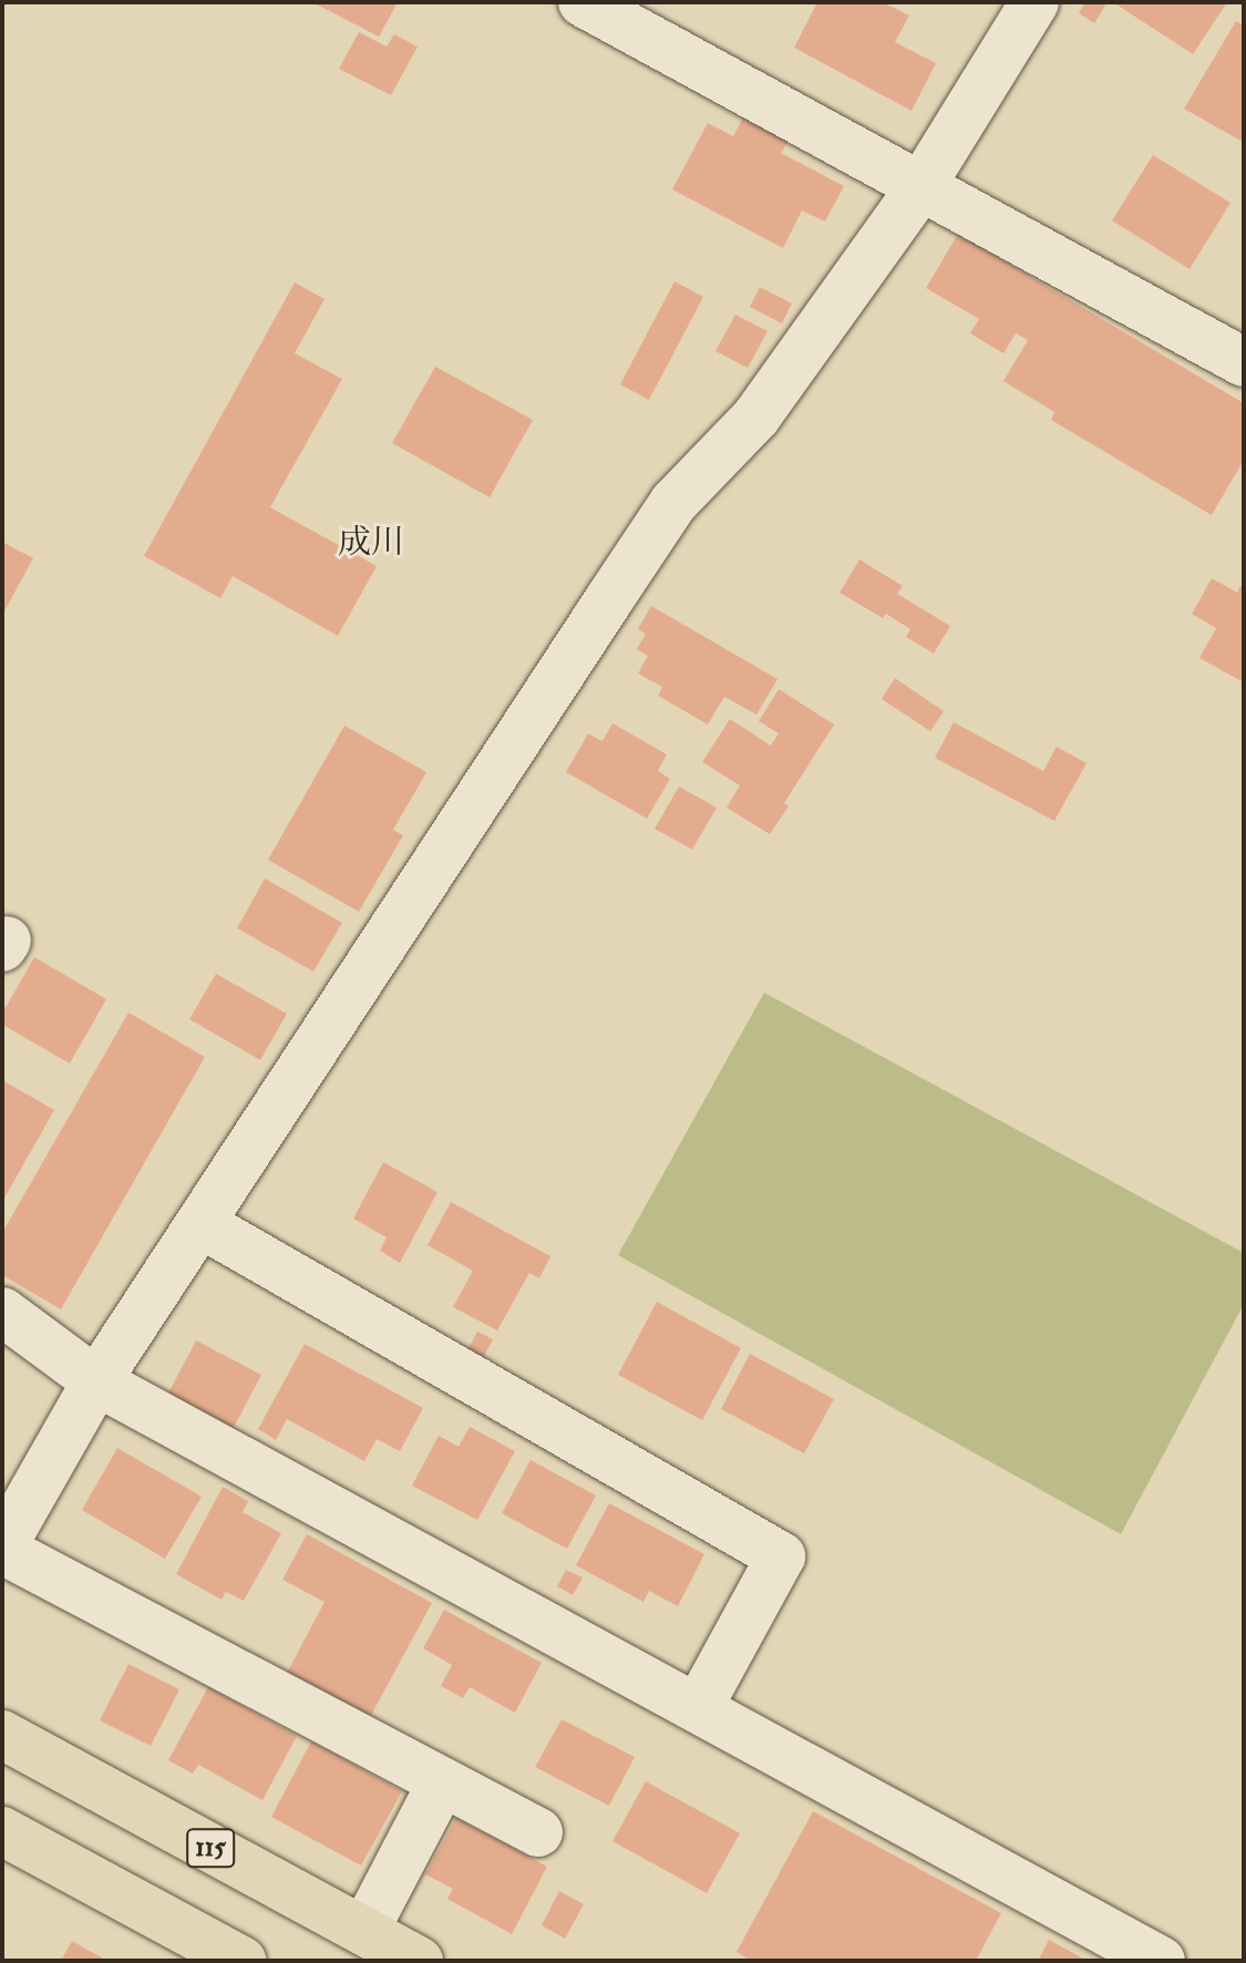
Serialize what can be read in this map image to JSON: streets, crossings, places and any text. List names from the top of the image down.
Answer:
{
  "streets": {
    "highway": ["115"]
  },
  "districts": ["成川"]
}
